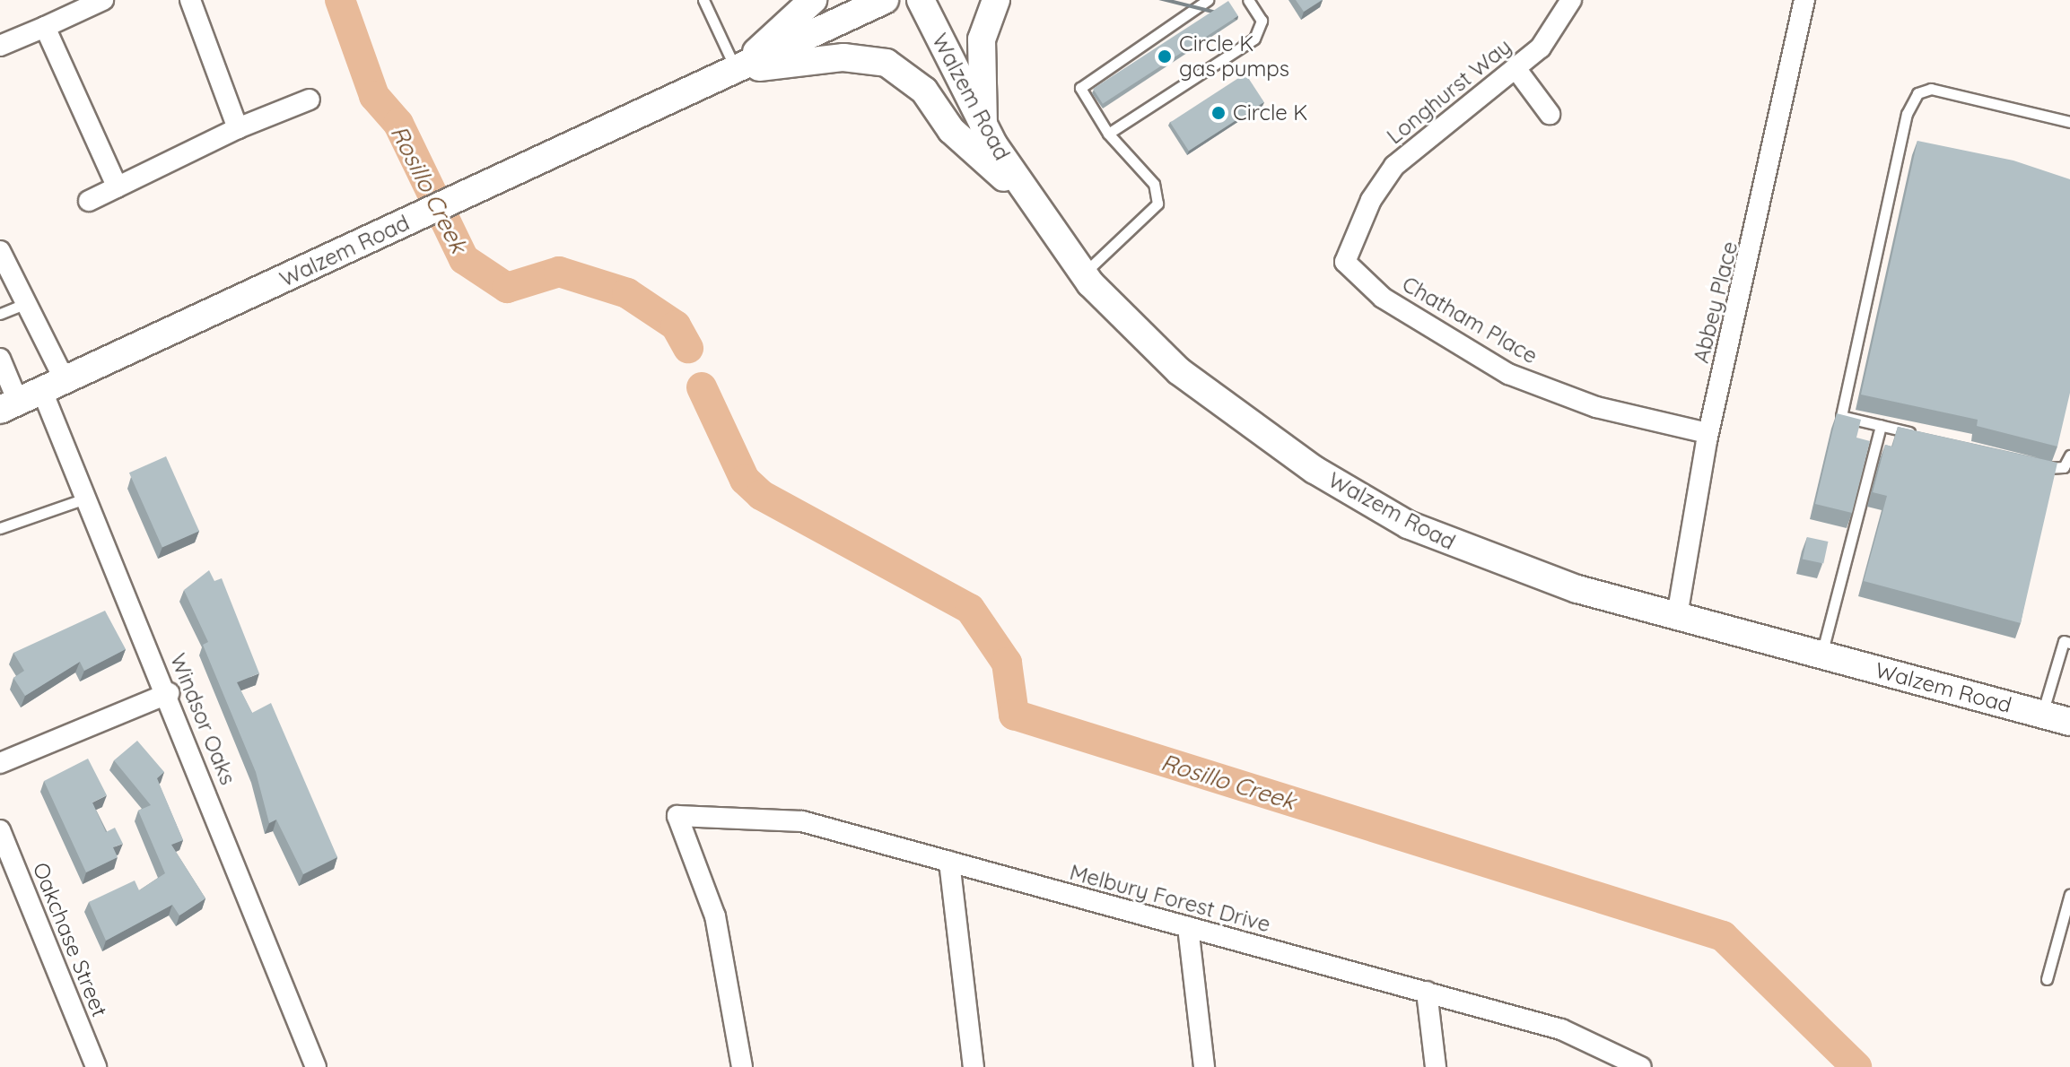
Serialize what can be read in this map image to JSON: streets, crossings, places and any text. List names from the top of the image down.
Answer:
{
  "streets": {
    "main road": ["Walzem Road"],
    "street": [
      "Longhurst Way",
      "Abbey Place",
      "Chatham Place",
      "Windsor Oaks",
      "Melbury Forest Drive",
      "Oakchase Street"
    ]
  },
  "crossings": [
    ["Longhurst Way", "Chatham Place"],
    ["Walzem Road", "Abbey Place"],
    ["Walzem Road", "Windsor Oaks"],
    ["Abbey Place", "Chatham Place"]
  ],
  "water": ["Rosillo Creek"],
  "places": ["Circle K gas pumps", "Circle K"]
}
